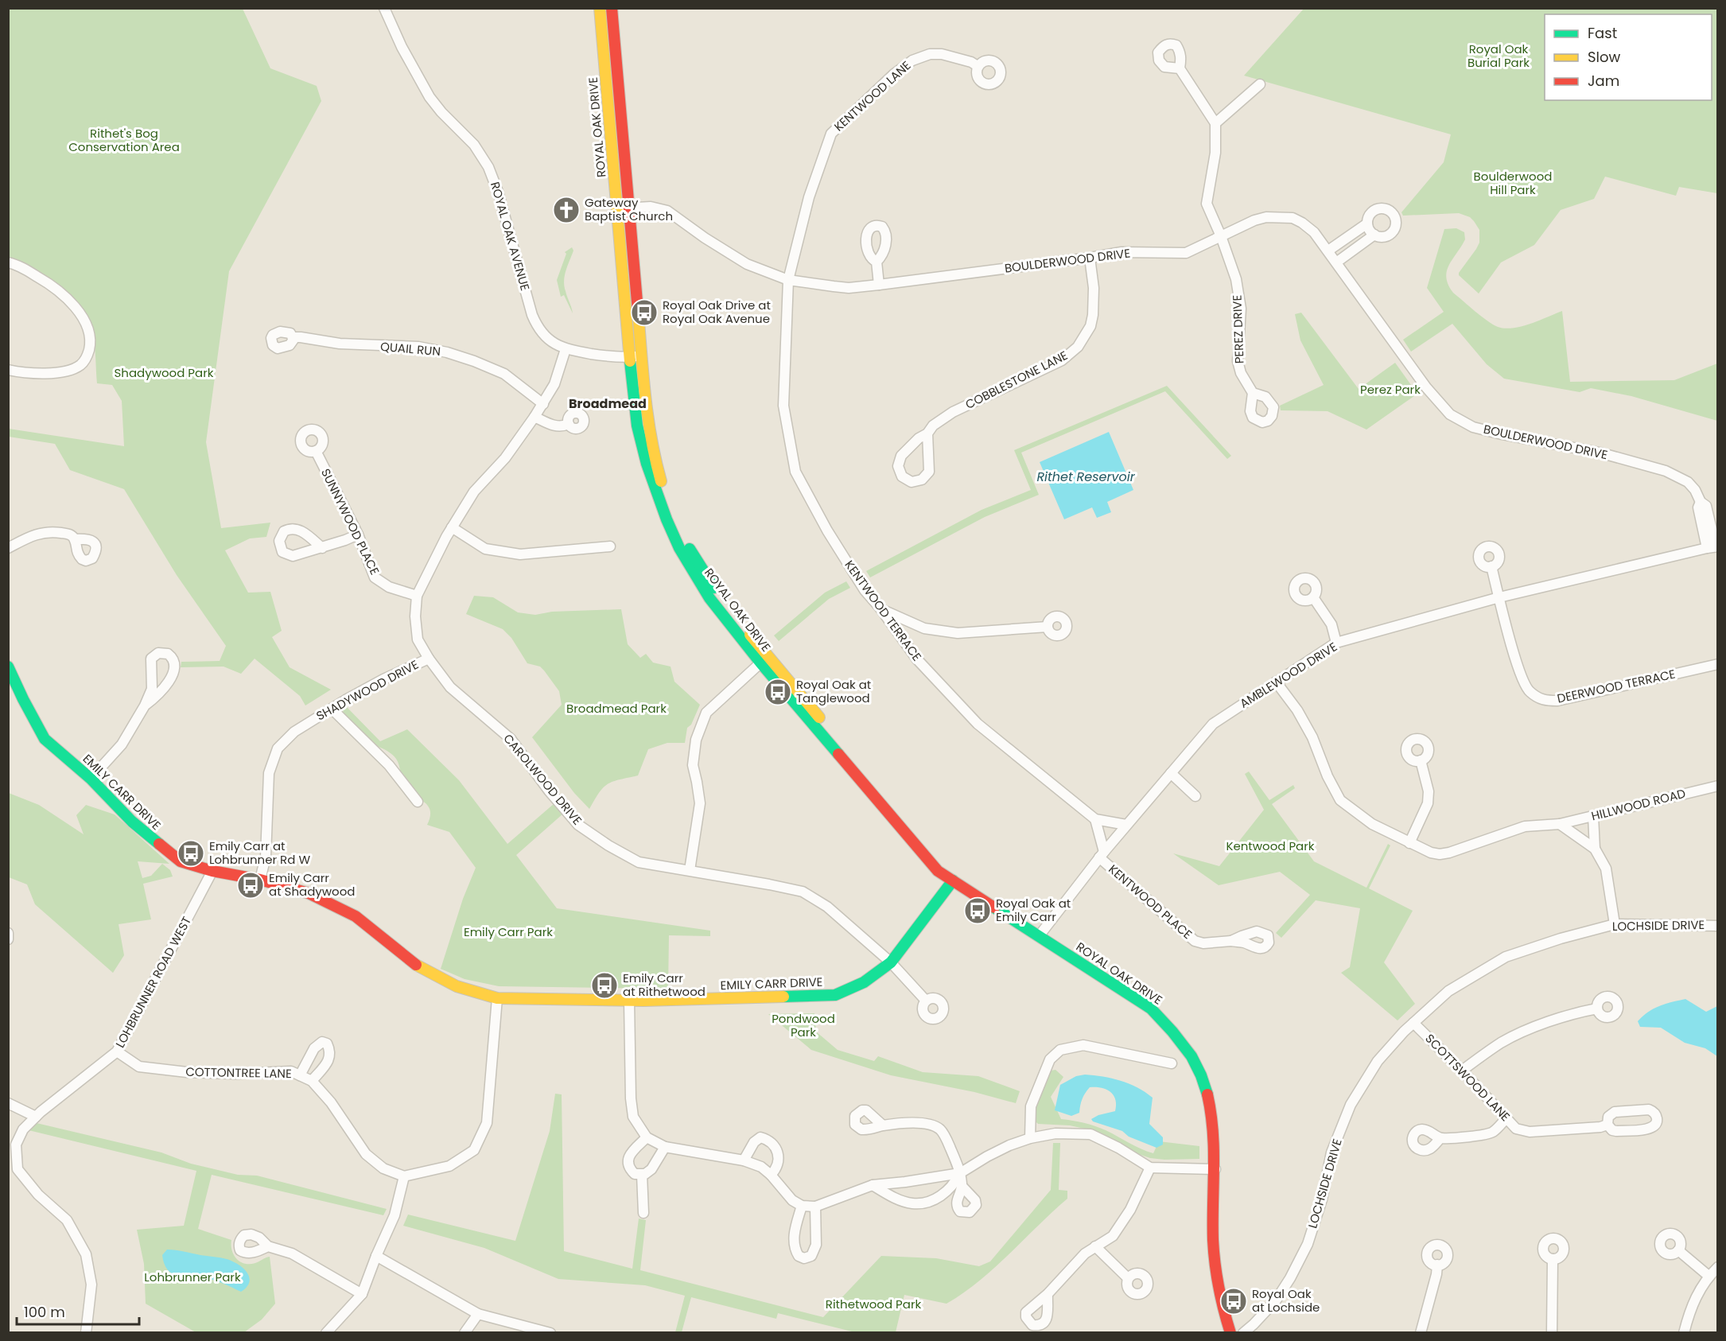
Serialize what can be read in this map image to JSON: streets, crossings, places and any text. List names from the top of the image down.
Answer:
{
  "streets": {
    "main road": ["ROYAL OAK DRIVE", "EMILY CARR DRIVE"],
    "street": [
      "KENTWOOD LANE",
      "ROYAL OAK AVENUE",
      "BOULDERWOOD DRIVE",
      "PEREZ DRIVE",
      "QUAIL RUN",
      "COBBLESTONE LANE",
      "SUNNYWOOD PLACE",
      "KENTWOOD TERRACE",
      "AMBLEWOOD DRIVE",
      "DEERWOOD TERRACE",
      "SHADYWOOD DRIVE",
      "CAROLWOOD DRIVE",
      "HILLWOOD ROAD",
      "KENTWOOD PLACE",
      "LOCHSIDE DRIVE",
      "LOHBRUNNER ROAD WEST",
      "COTTONTREE LANE",
      "SCOTTSWOOD LANE"
    ]
  },
  "crossings": [
    ["KENTWOOD LANE", "BOULDERWOOD DRIVE"],
    ["KENTWOOD LANE", "KENTWOOD TERRACE"],
    ["ROYAL OAK DRIVE", "ROYAL OAK AVENUE"],
    ["ROYAL OAK DRIVE", "BOULDERWOOD DRIVE"],
    ["ROYAL OAK DRIVE", "AMBLEWOOD DRIVE"],
    ["ROYAL OAK DRIVE", "EMILY CARR DRIVE"],
    ["ROYAL OAK AVENUE", "CAROLWOOD DRIVE"],
    ["BOULDERWOOD DRIVE", "PEREZ DRIVE"],
    ["BOULDERWOOD DRIVE", "COBBLESTONE LANE"],
    ["BOULDERWOOD DRIVE", "KENTWOOD TERRACE"],
    ["BOULDERWOOD DRIVE", "AMBLEWOOD DRIVE"],
    ["QUAIL RUN", "CAROLWOOD DRIVE"],
    ["SUNNYWOOD PLACE", "CAROLWOOD DRIVE"],
    ["KENTWOOD TERRACE", "AMBLEWOOD DRIVE"],
    ["AMBLEWOOD DRIVE", "DEERWOOD TERRACE"],
    ["AMBLEWOOD DRIVE", "HILLWOOD ROAD"],
    ["AMBLEWOOD DRIVE", "KENTWOOD PLACE"],
    ["SHADYWOOD DRIVE", "CAROLWOOD DRIVE"],
    ["SHADYWOOD DRIVE", "EMILY CARR DRIVE"],
    ["CAROLWOOD DRIVE", "EMILY CARR DRIVE"],
    ["EMILY CARR DRIVE", "LOHBRUNNER ROAD WEST"],
    ["LOCHSIDE DRIVE", "SCOTTSWOOD LANE"],
    ["LOHBRUNNER ROAD WEST", "COTTONTREE LANE"]
  ],
  "districts": ["Broadmead"],
  "water": ["Rithet Reservoir"],
  "parks": [
    "Royal Oak Burial Park",
    "Rithet's Bog Conservation Area",
    "Boulderwood Hill Park",
    "Shadywood Park",
    "Perez Park",
    "Broadmead Park",
    "Kentwood Park",
    "Emily Carr Park",
    "Pondwood Park",
    "Lohbrunner Park",
    "Rithetwood Park"
  ],
  "places": {
    "church": ["Gateway Baptist Church"],
    "bus stop": [
      "Royal Oak Drive at Royal Oak Avenue",
      "Royal Oak at Tanglewood",
      "Emily Carr at Lohbrunner Rd W",
      "Emily Carr at Shadywood",
      "Royal Oak at Emily Carr",
      "Emily Carr at Rithetwood",
      "Royal Oak at Lochside"
    ]
  },
  "legend": ["Fast", "Slow", "Jam"],
  "scale_bar": "100 m"
}
